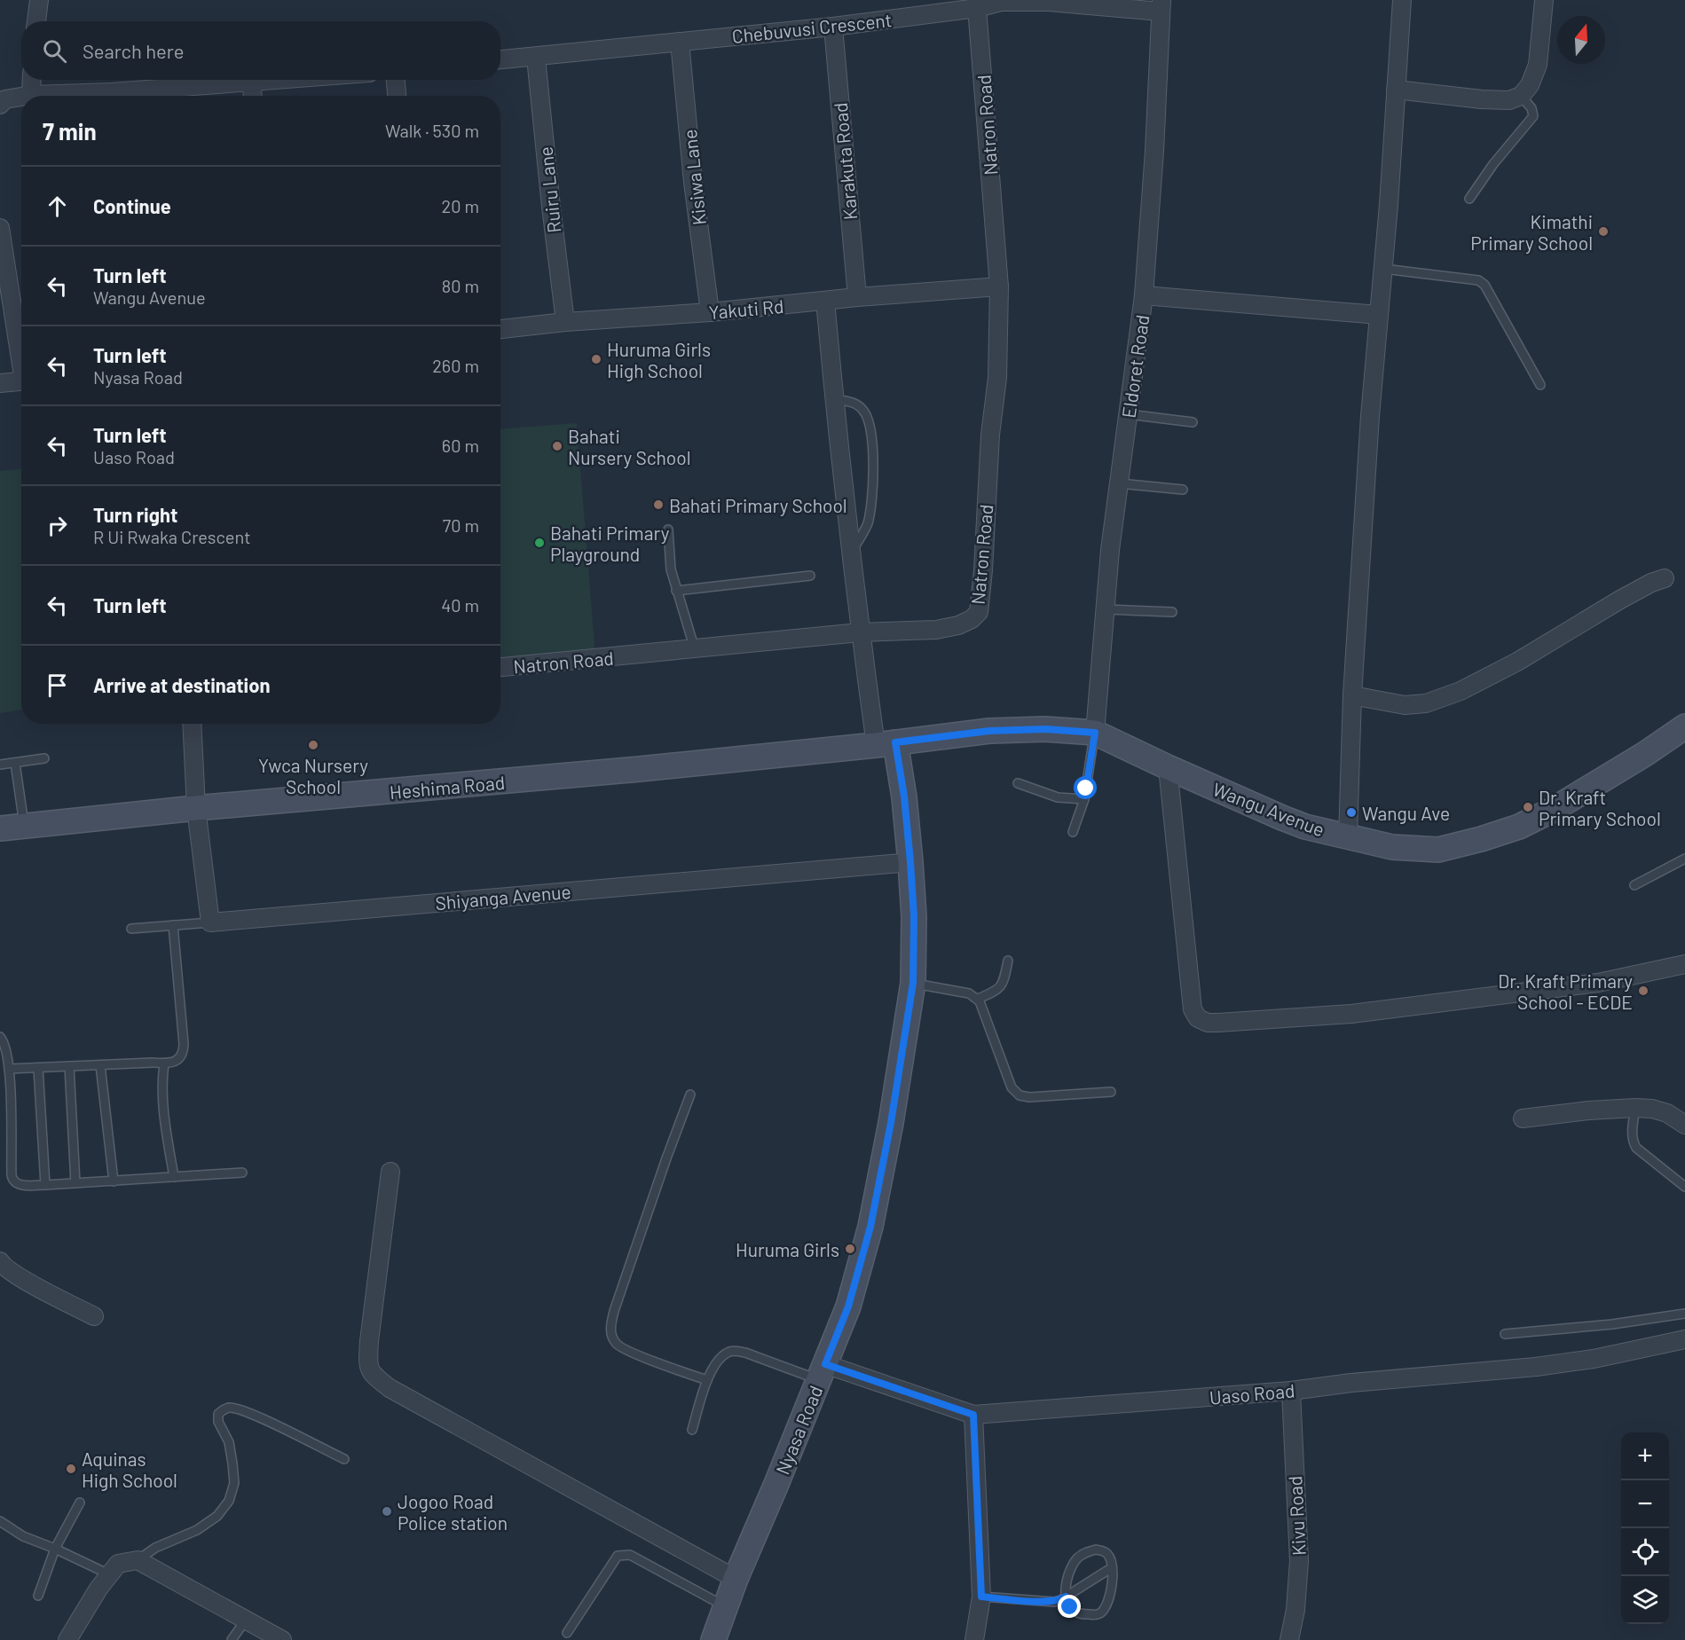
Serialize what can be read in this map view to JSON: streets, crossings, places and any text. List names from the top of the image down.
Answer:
{
  "streets": {
    "street": [
      "Chebuvusi Crescent",
      "Natron Road",
      "Karakuta Road",
      "Kisiwa Lane",
      "Ruiru Lane",
      "Yakuti Rd",
      "Eldoret Road",
      "Heshima Road",
      "Wangu Avenue",
      "Shiyanga Avenue",
      "Uaso Road",
      "Nyasa Road",
      "Kivu Road"
    ]
  },
  "crossings": [
    ["Chebuvusi Crescent", "Natron Road"],
    ["Chebuvusi Crescent", "Karakuta Road"],
    ["Chebuvusi Crescent", "Kisiwa Lane"],
    ["Chebuvusi Crescent", "Ruiru Lane"],
    ["Chebuvusi Crescent", "Eldoret Road"],
    ["Natron Road", "Yakuti Rd"],
    ["Karakuta Road", "Yakuti Rd"],
    ["Kisiwa Lane", "Yakuti Rd"],
    ["Ruiru Lane", "Yakuti Rd"],
    ["Eldoret Road", "Wangu Avenue"],
    ["Heshima Road", "Wangu Avenue"],
    ["Heshima Road", "Nyasa Road"],
    ["Wangu Avenue", "Nyasa Road"],
    ["Shiyanga Avenue", "Nyasa Road"],
    ["Uaso Road", "Nyasa Road"],
    ["Uaso Road", "Kivu Road"]
  ],
  "places": [
    "Kimathi Primary School",
    "Huruma Girls High School",
    "Bahati Nursery School",
    "Bahati Primary School",
    "Bahati Primary Playground",
    "Ywca Nursery School",
    "Dr. Kraft Primary School",
    "Wangu Ave",
    "Dr. Kraft Primary School - ECDE",
    "Huruma Girls",
    "Aquinas High School",
    "Jogoo Road Police station"
  ],
  "north": "top",
  "page": {
    "search": "Search here",
    "heading": ["7 min", "Walk · 530 m"],
    "list": [
      ["Continue", "20 m"],
      ["Turn left", "Wangu Avenue", "80 m"],
      ["Turn left", "Nyasa Road", "260 m"],
      ["Turn left", "Uaso Road", "60 m"],
      ["Turn right", "R Ui Rwaka Crescent", "70 m"],
      ["Turn left", "40 m"],
      "Arrive at destination"
    ],
    "map_buttons": ["+", "−"]
  }
}
